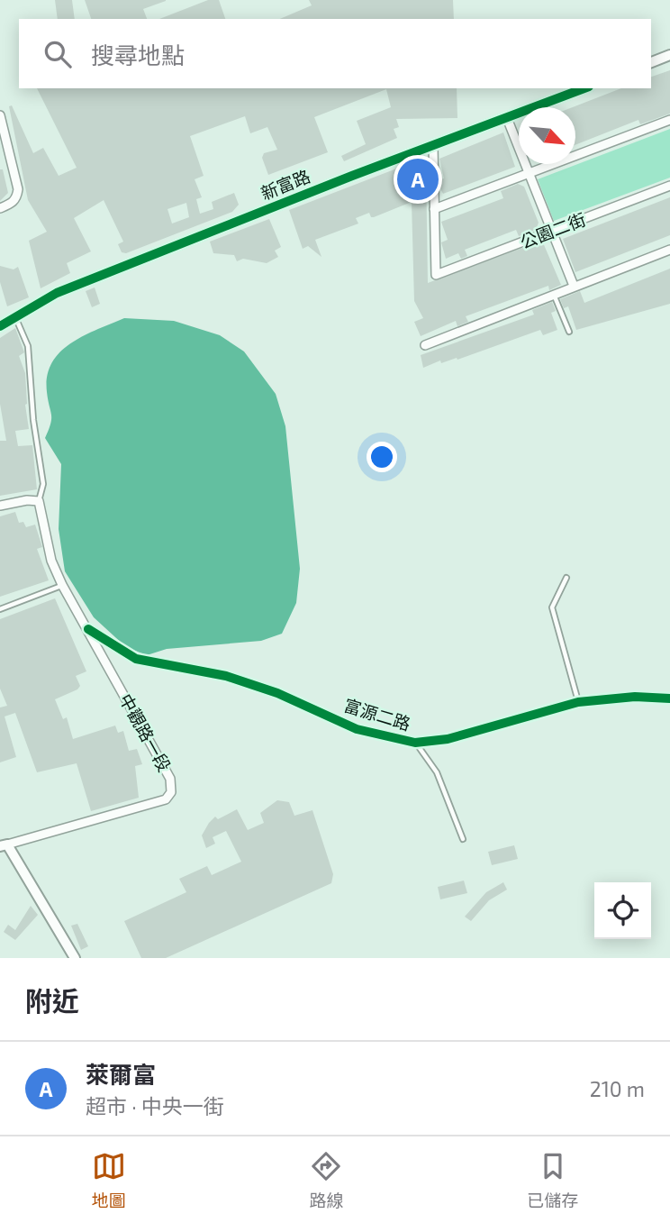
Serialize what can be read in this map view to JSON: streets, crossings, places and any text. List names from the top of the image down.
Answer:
{
  "streets": {
    "street": [
      "新富路",
      "公園二街",
      "富源二路",
      "中觀路一段"
    ]
  },
  "crossings": [
    ["富源二路", "中觀路一段"]
  ],
  "north": "bottom right",
  "page": {
    "search": "搜尋地點",
    "pins": "A",
    "heading": "附近",
    "list": [
      {
        "mark": "A",
        "name": "萊爾富",
        "note": "超市 · 中央一街",
        "value": "210 m"
      }
    ],
    "nav": ["地圖", "路線", "已儲存"]
  }
}
